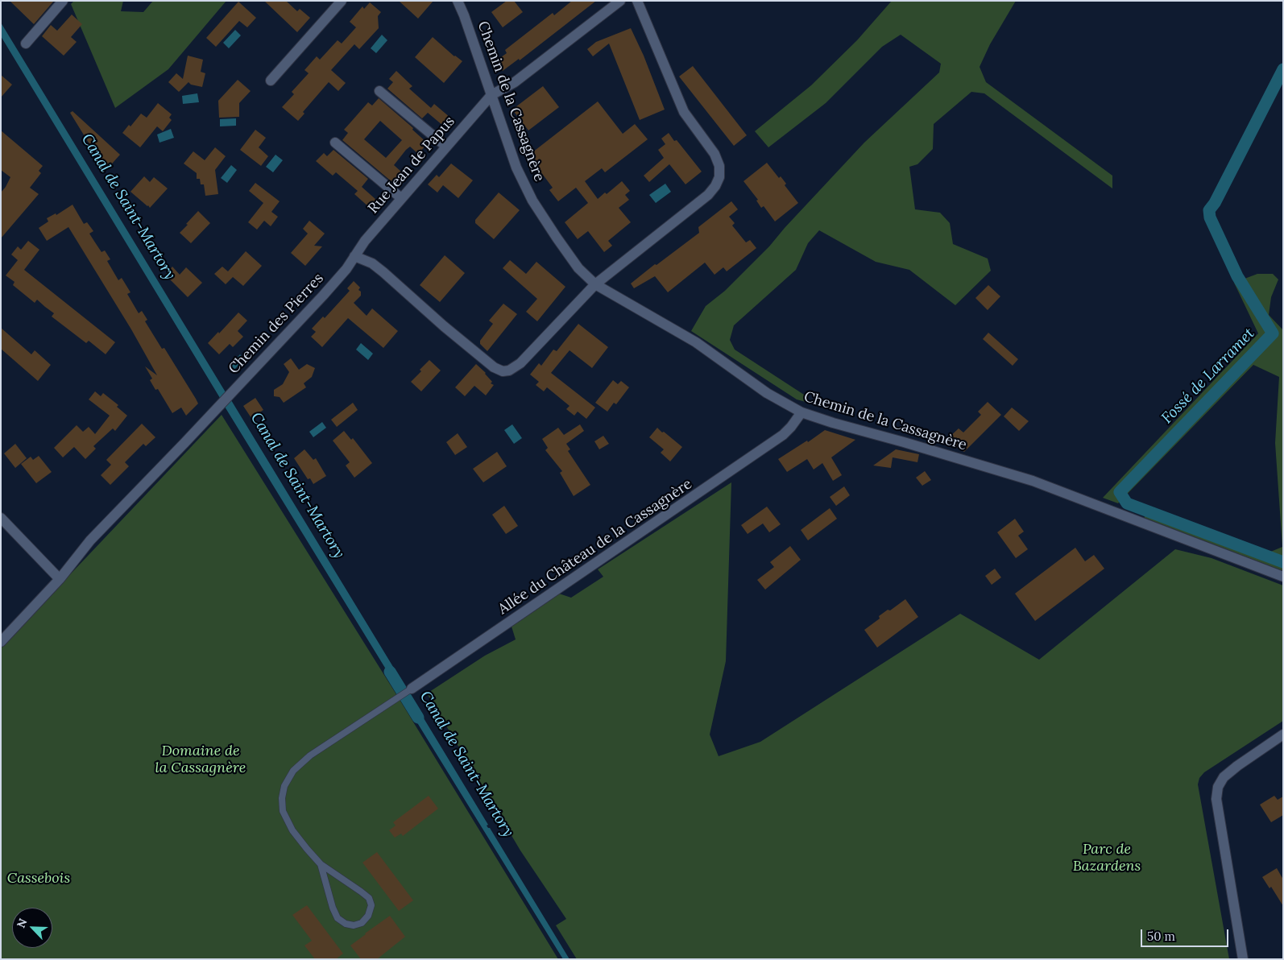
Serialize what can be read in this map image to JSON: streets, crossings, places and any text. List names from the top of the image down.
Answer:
{
  "streets": {
    "street": [
      "Chemin de la Cassagnère",
      "Rue Jean de Papus",
      "Chemin des Pierres",
      "Allée du Château de la Cassagnère"
    ]
  },
  "crossings": [
    ["Chemin de la Cassagnère", "Rue Jean de Papus"],
    ["Chemin de la Cassagnère", "Allée du Château de la Cassagnère"],
    ["Rue Jean de Papus", "Chemin des Pierres"]
  ],
  "water": ["Canal de Saint-Martory", "Fossé de Larramet"],
  "parks": ["Domaine de la Cassagnère", "Parc de Bazardens", "Cassebois"],
  "scale_bar": "50 m",
  "north": "top left"
}
